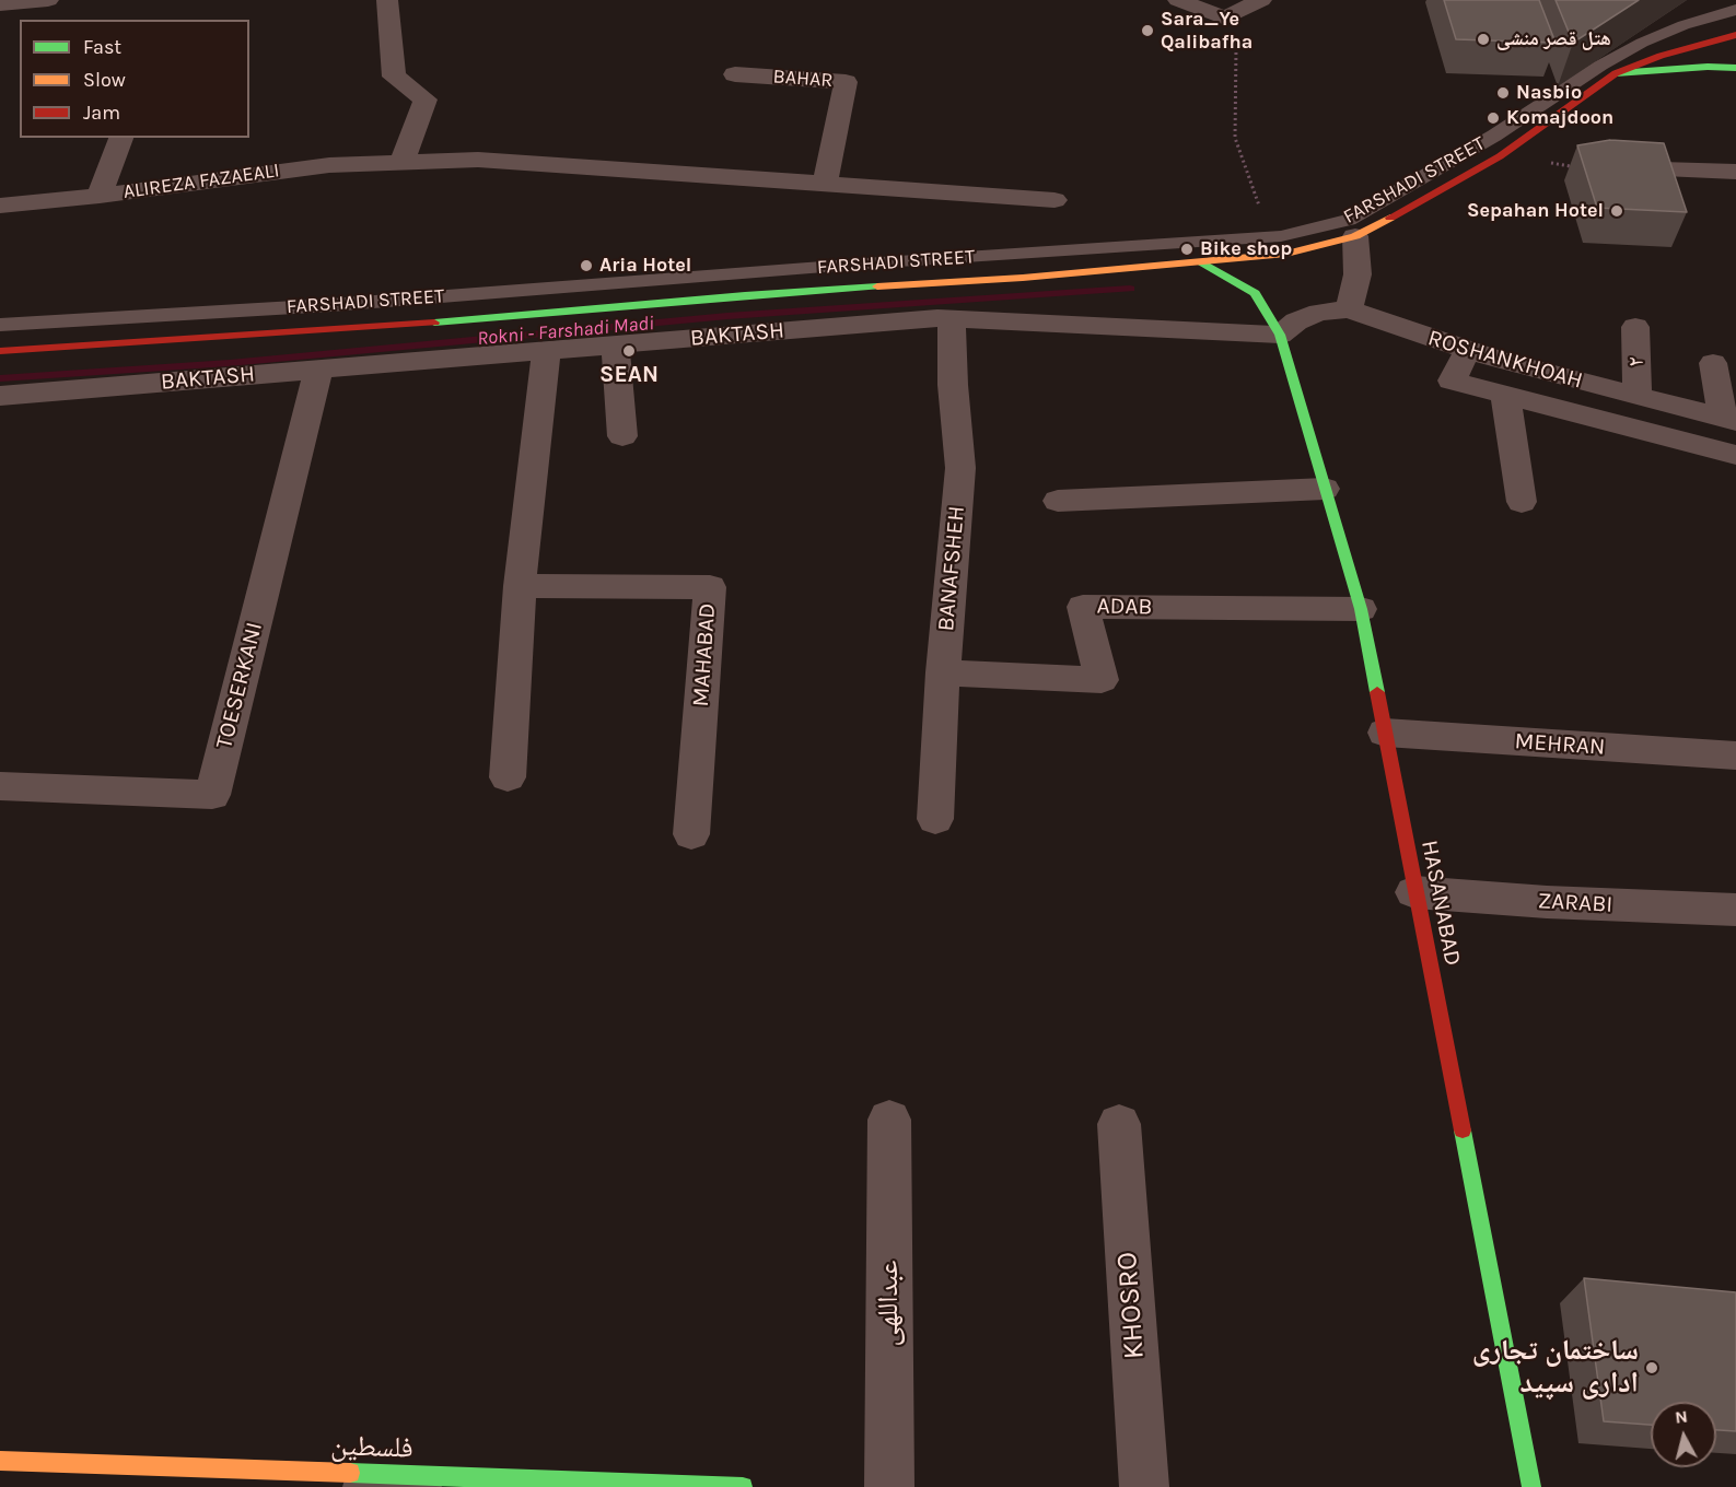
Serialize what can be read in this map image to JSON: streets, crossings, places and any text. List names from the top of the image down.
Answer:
{
  "streets": {
    "main road": ["FARSHADI STREET", "HASANABAD", "فلسطین"],
    "street": [
      "BAHAR",
      "ALIREZA FAZAEALI",
      "BAKTASH",
      "ROSHANKHOAH",
      "۲",
      "BANAFSHEH",
      "ADAB",
      "MAHABAD",
      "TOESERKANI",
      "MEHRAN",
      "ZARABI",
      "عبداللهی",
      "KHOSRO"
    ]
  },
  "crossings": [
    ["FARSHADI STREET", "HASANABAD"],
    ["BAKTASH", "ROSHANKHOAH"],
    ["BAKTASH", "BANAFSHEH"],
    ["BAKTASH", "TOESERKANI"],
    ["BAKTASH", "HASANABAD"],
    ["ROSHANKHOAH", "۲"],
    ["ROSHANKHOAH", "HASANABAD"],
    ["BANAFSHEH", "ADAB"],
    ["ADAB", "HASANABAD"],
    ["MEHRAN", "HASANABAD"],
    ["HASANABAD", "ZARABI"]
  ],
  "water": ["Rokni - Farshadi Madi"],
  "places": [
    "Sara_Ye Qalibafha",
    "هتل قصر منشی",
    "Nasbio",
    "Komajdoon",
    "Sepahan Hotel",
    "Bike shop",
    "Aria Hotel",
    "SEAN",
    "ساختمان تجاری اداری سپید"
  ],
  "legend": ["Fast", "Slow", "Jam"],
  "north": "top"
}
